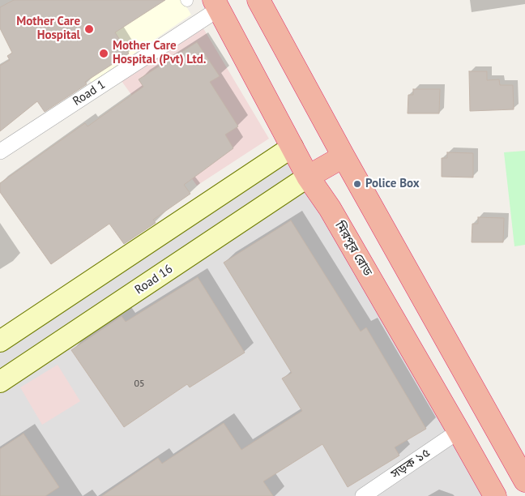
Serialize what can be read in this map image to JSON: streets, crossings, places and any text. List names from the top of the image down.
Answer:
{
  "streets": {
    "highway": ["মিরপুর রোড"],
    "main road": ["Road 16"],
    "street": ["Road 1", "সড়ক ১৫"]
  },
  "crossings": [
    ["Road 1", "মিরপুর রোড"],
    ["মিরপুর রোড", "Road 16"],
    ["মিরপুর রোড", "সড়ক ১৫"]
  ],
  "places": ["Mother Care Hospital", "Mother Care Hospital (Pvt) Ltd.", "Police Box"],
  "house_numbers": ["05"]
}
